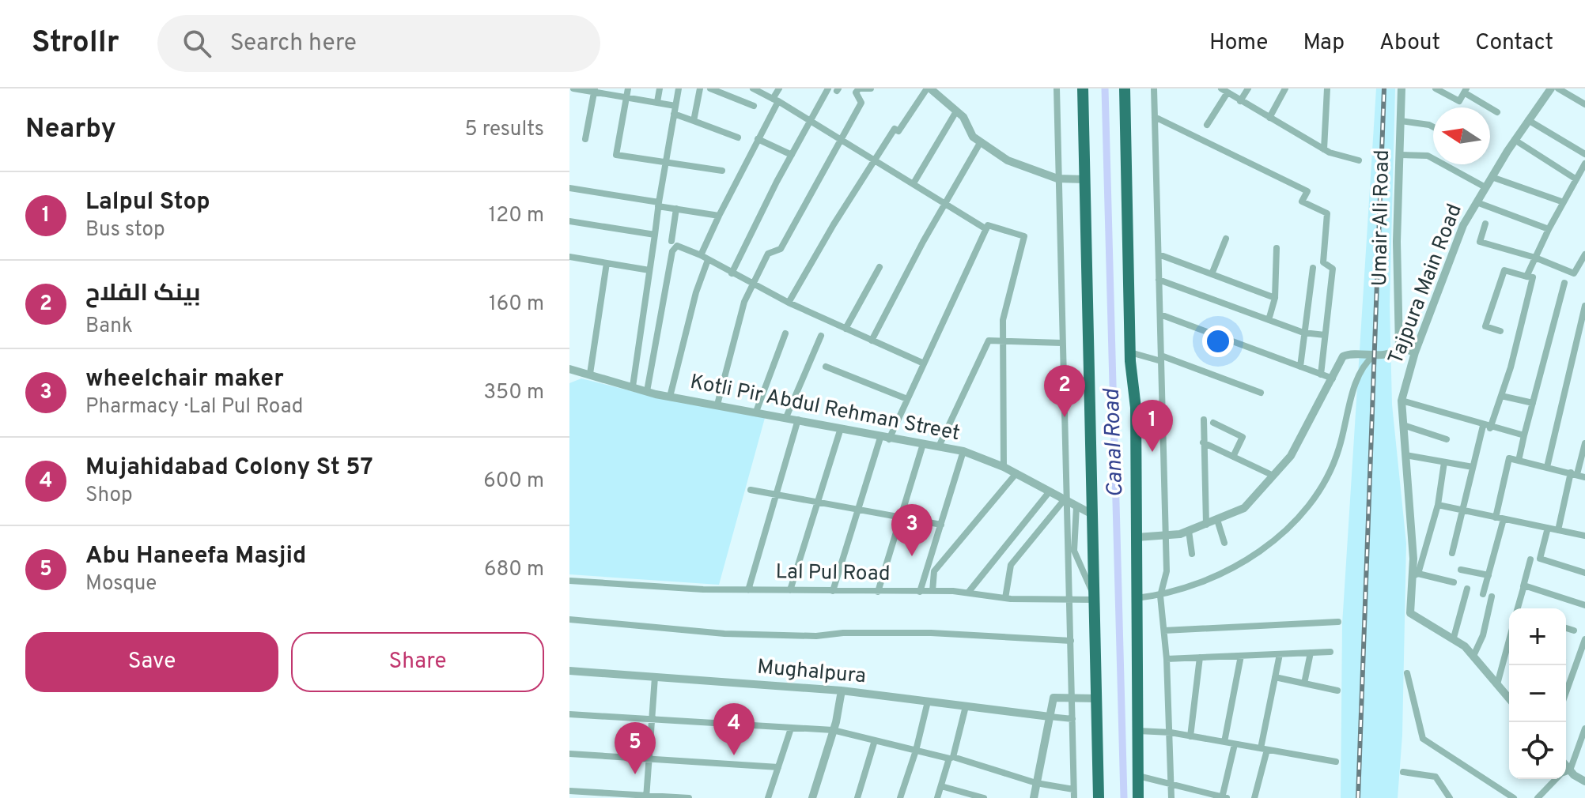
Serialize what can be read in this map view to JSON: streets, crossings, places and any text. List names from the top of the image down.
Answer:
{
  "streets": {
    "street": [
      "Umair Ali Road",
      "Tajpura Main Road",
      "Kotli Pir Abdul Rehman Street",
      "Lal Pul Road",
      "Mughalpura"
    ]
  },
  "water": ["Canal Road"],
  "north": "left",
  "page": {
    "header": "Strollr",
    "search": "Search here",
    "nav": [
      "Home",
      "Map",
      "About",
      "Contact"
    ],
    "heading": ["Nearby", "5 results"],
    "list": [
      {
        "mark": "1",
        "name": "Lalpul Stop",
        "note": "Bus stop",
        "value": "120 m"
      },
      {
        "mark": "2",
        "name": "بینک الفلاح",
        "note": "Bank",
        "value": "160 m"
      },
      {
        "mark": "3",
        "name": "wheelchair maker",
        "note": "Pharmacy · Lal Pul Road",
        "value": "350 m"
      },
      {
        "mark": "4",
        "name": "Mujahidabad Colony St 57",
        "note": "Shop",
        "value": "600 m"
      },
      {
        "mark": "5",
        "name": "Abu Haneefa Masjid",
        "note": "Mosque",
        "value": "680 m"
      }
    ],
    "pins": [
      "2",
      "1",
      "3",
      "4",
      "5"
    ],
    "map_buttons": ["+", "−"],
    "buttons": ["Save", "Share"]
  }
}
